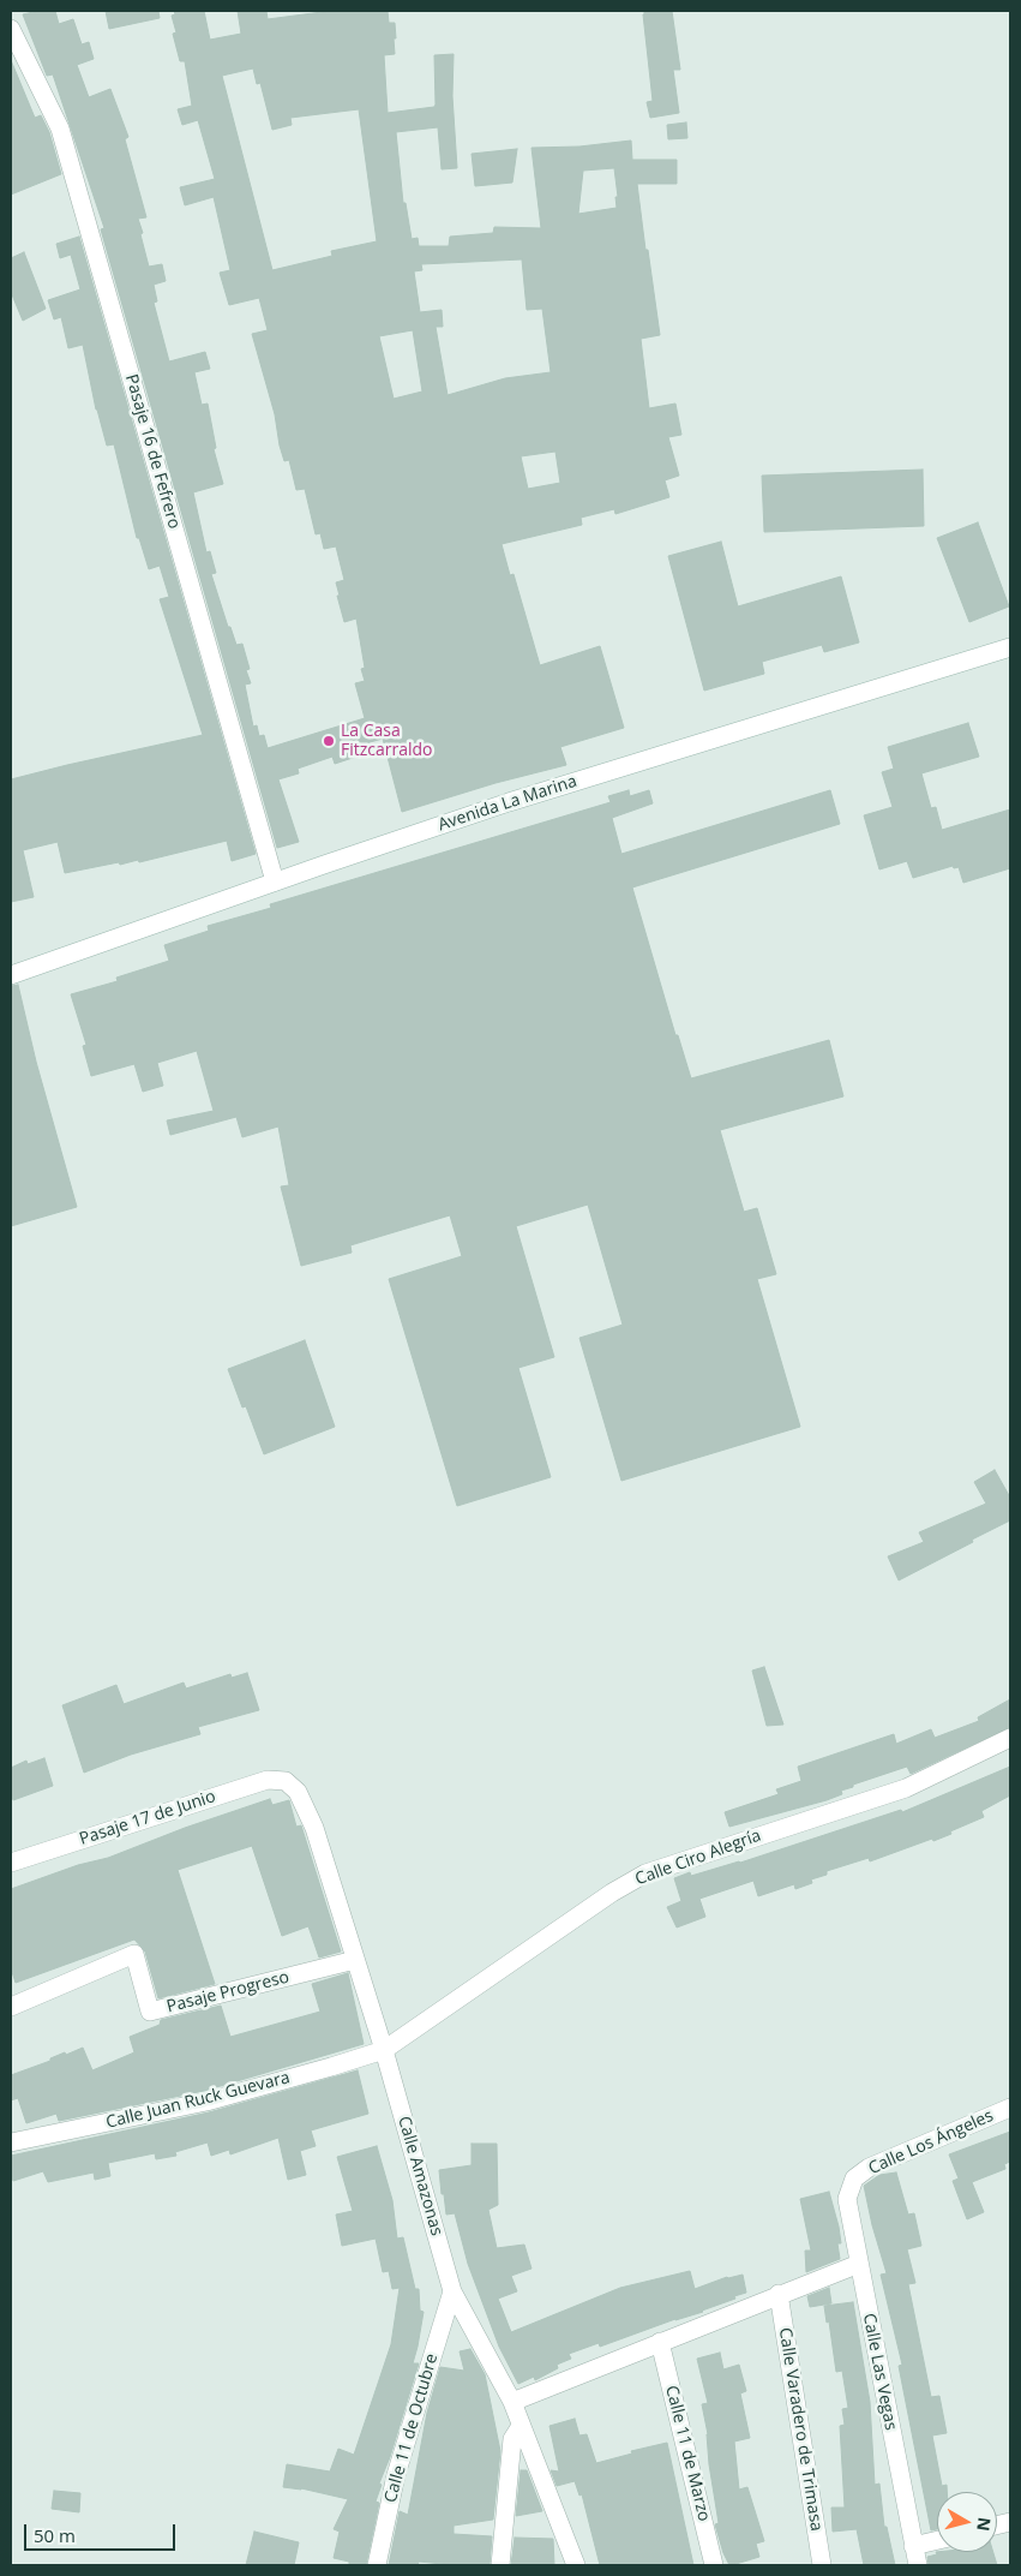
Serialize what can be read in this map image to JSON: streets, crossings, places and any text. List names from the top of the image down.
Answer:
{
  "streets": {
    "street": [
      "Pasaje 16 de Fefrero",
      "Avenida La Marina",
      "Pasaje 17 de Junio",
      "Calle Ciro Alegría",
      "Pasaje Progreso",
      "Calle Juan Ruck Guevara",
      "Calle Los Ángeles",
      "Calle Amazonas",
      "Calle Las Vegas",
      "Calle 11 de Octubre",
      "Calle Varadero de Trimasa",
      "Calle 11 de Marzo"
    ]
  },
  "crossings": [
    ["Pasaje 16 de Fefrero", "Avenida La Marina"],
    ["Pasaje 17 de Junio", "Calle Amazonas"],
    ["Calle Ciro Alegría", "Calle Juan Ruck Guevara"],
    ["Calle Ciro Alegría", "Calle Amazonas"],
    ["Pasaje Progreso", "Calle Amazonas"],
    ["Calle Juan Ruck Guevara", "Calle Amazonas"],
    ["Calle Los Ángeles", "Calle Las Vegas"],
    ["Calle Amazonas", "Calle 11 de Octubre"]
  ],
  "places": ["La Casa Fitzcarraldo"],
  "scale_bar": "50 m",
  "north": "right"
}
